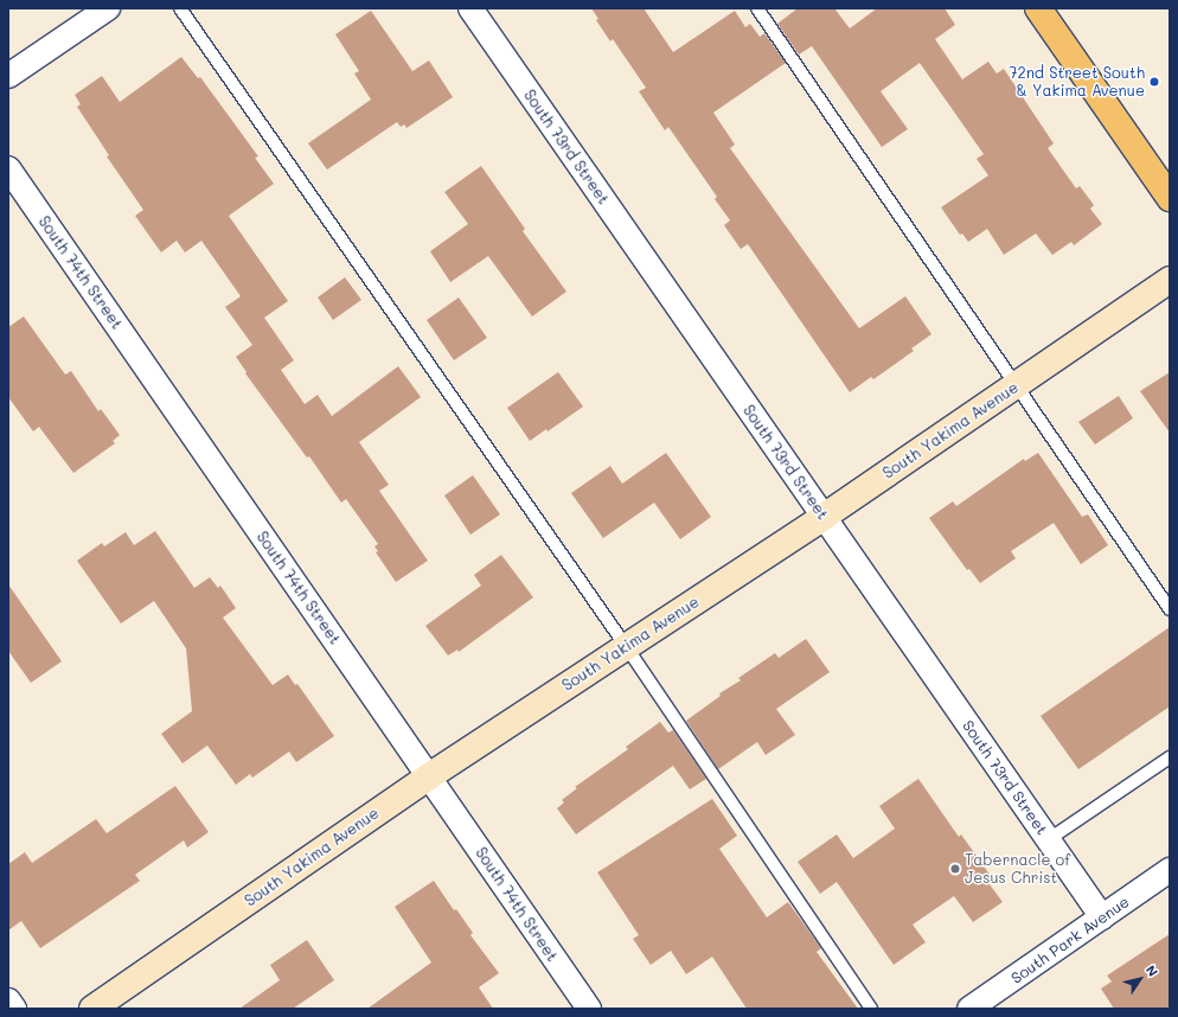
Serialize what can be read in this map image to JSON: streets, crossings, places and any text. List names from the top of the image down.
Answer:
{
  "streets": {
    "main road": ["South Yakima Avenue"],
    "street": ["South 73rd Street", "South 74th Street", "South Park Avenue"]
  },
  "crossings": [
    ["South 73rd Street", "South Yakima Avenue"],
    ["South 73rd Street", "South Park Avenue"],
    ["South 74th Street", "South Yakima Avenue"]
  ],
  "places": ["72nd Street South & Yakima Avenue", "Tabernacle of Jesus Christ"],
  "north": "top right"
}
